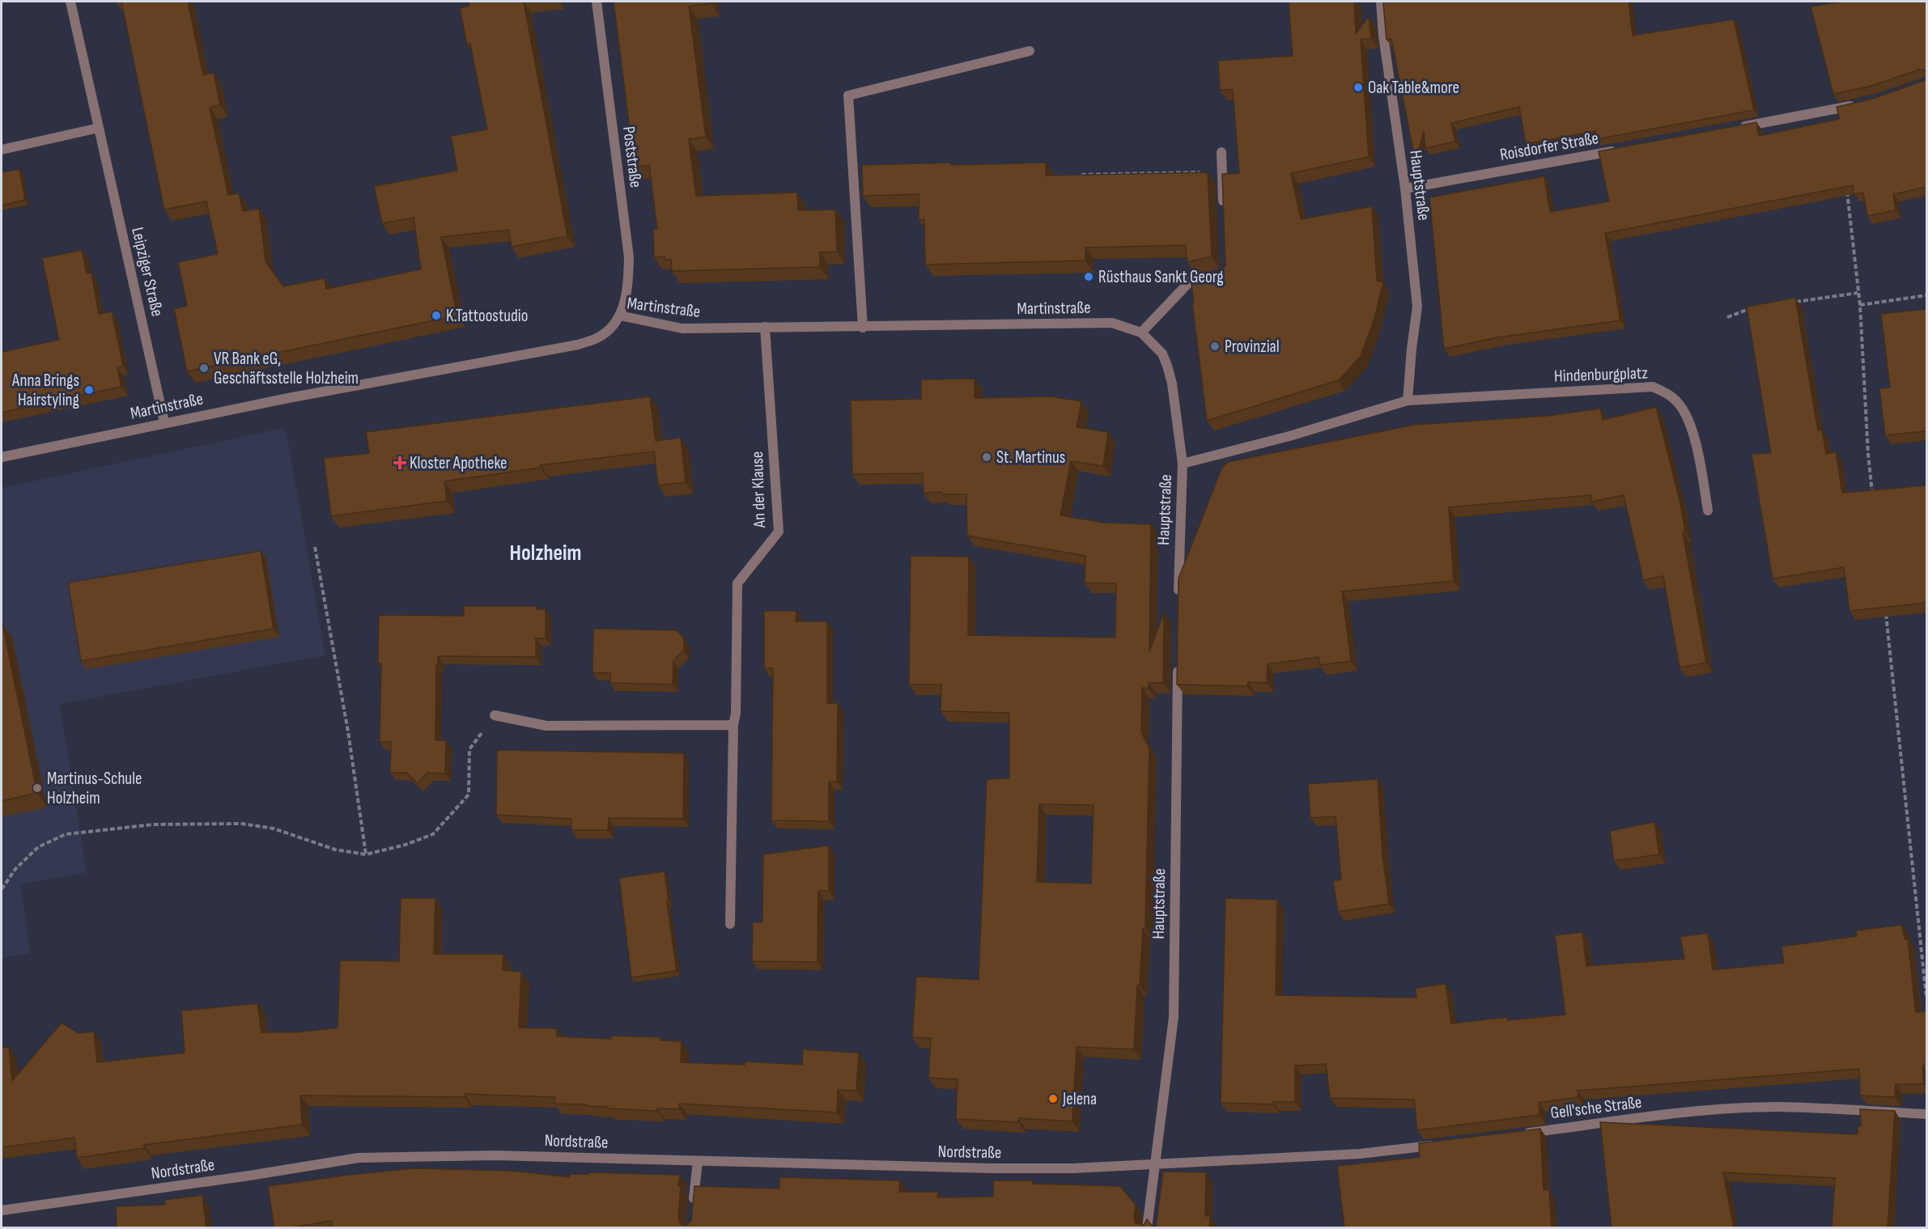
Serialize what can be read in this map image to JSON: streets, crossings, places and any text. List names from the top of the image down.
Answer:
{
  "streets": {
    "street": [
      "Roisdorfer Straße",
      "Poststraße",
      "Hauptstraße",
      "Leipziger Straße",
      "Martinstraße",
      "Hindenburgplatz",
      "An der Klause",
      "Gell'sche Straße",
      "Nordstraße"
    ]
  },
  "crossings": [
    ["Roisdorfer Straße", "Hauptstraße"],
    ["Poststraße", "Martinstraße"],
    ["Hauptstraße", "Martinstraße"],
    ["Hauptstraße", "Hindenburgplatz"],
    ["Hauptstraße", "Nordstraße"],
    ["Leipziger Straße", "Martinstraße"],
    ["Martinstraße", "An der Klause"]
  ],
  "districts": ["Holzheim"],
  "places": {
    "other": [
      "Oak Table&more",
      "Rüsthaus Sankt Georg",
      "K.Tattoostudio",
      "Provinzial",
      "VR Bank eG, Geschäftsstelle Holzheim",
      "Anna Brings Hairstyling",
      "St. Martinus",
      "Martinus-Schule Holzheim",
      "Jelena"
    ],
    "health": ["Kloster Apotheke"]
  }
}
